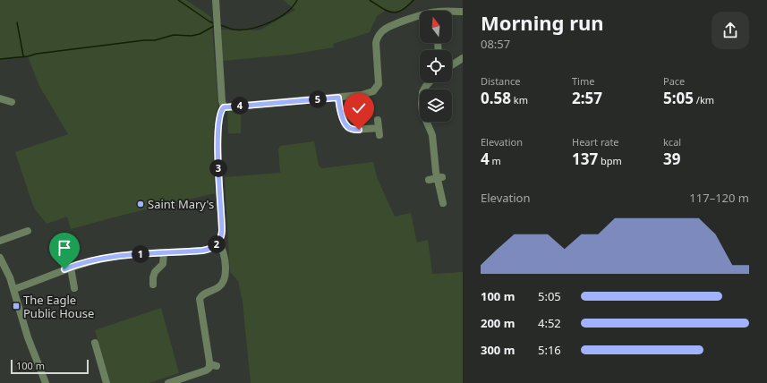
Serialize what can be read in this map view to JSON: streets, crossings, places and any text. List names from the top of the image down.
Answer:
{
  "places": {
    "other": ["Saint Mary's"],
    "transit": ["The Eagle Public House"]
  },
  "scale_bar": "100 m",
  "north": "top",
  "page": {
    "heading": ["Morning run", "08:57"],
    "stats": [
      ["Distance", "0.58 km"],
      ["Time", "2:57"],
      ["Pace", "5:05 /km"],
      ["Elevation", "4 m"],
      ["Heart rate", "137 bpm"],
      ["kcal", "39"]
    ],
    "pins": [
      "5",
      "4",
      "3",
      "2",
      "1"
    ],
    "chart": ["Elevation", "117–120 m"],
    "list": [
      {
        "name": "100 m",
        "note": "5:05"
      },
      {
        "name": "200 m",
        "note": "4:52"
      },
      {
        "name": "300 m",
        "note": "5:16"
      }
    ],
    "scale": "100 m"
  }
}
